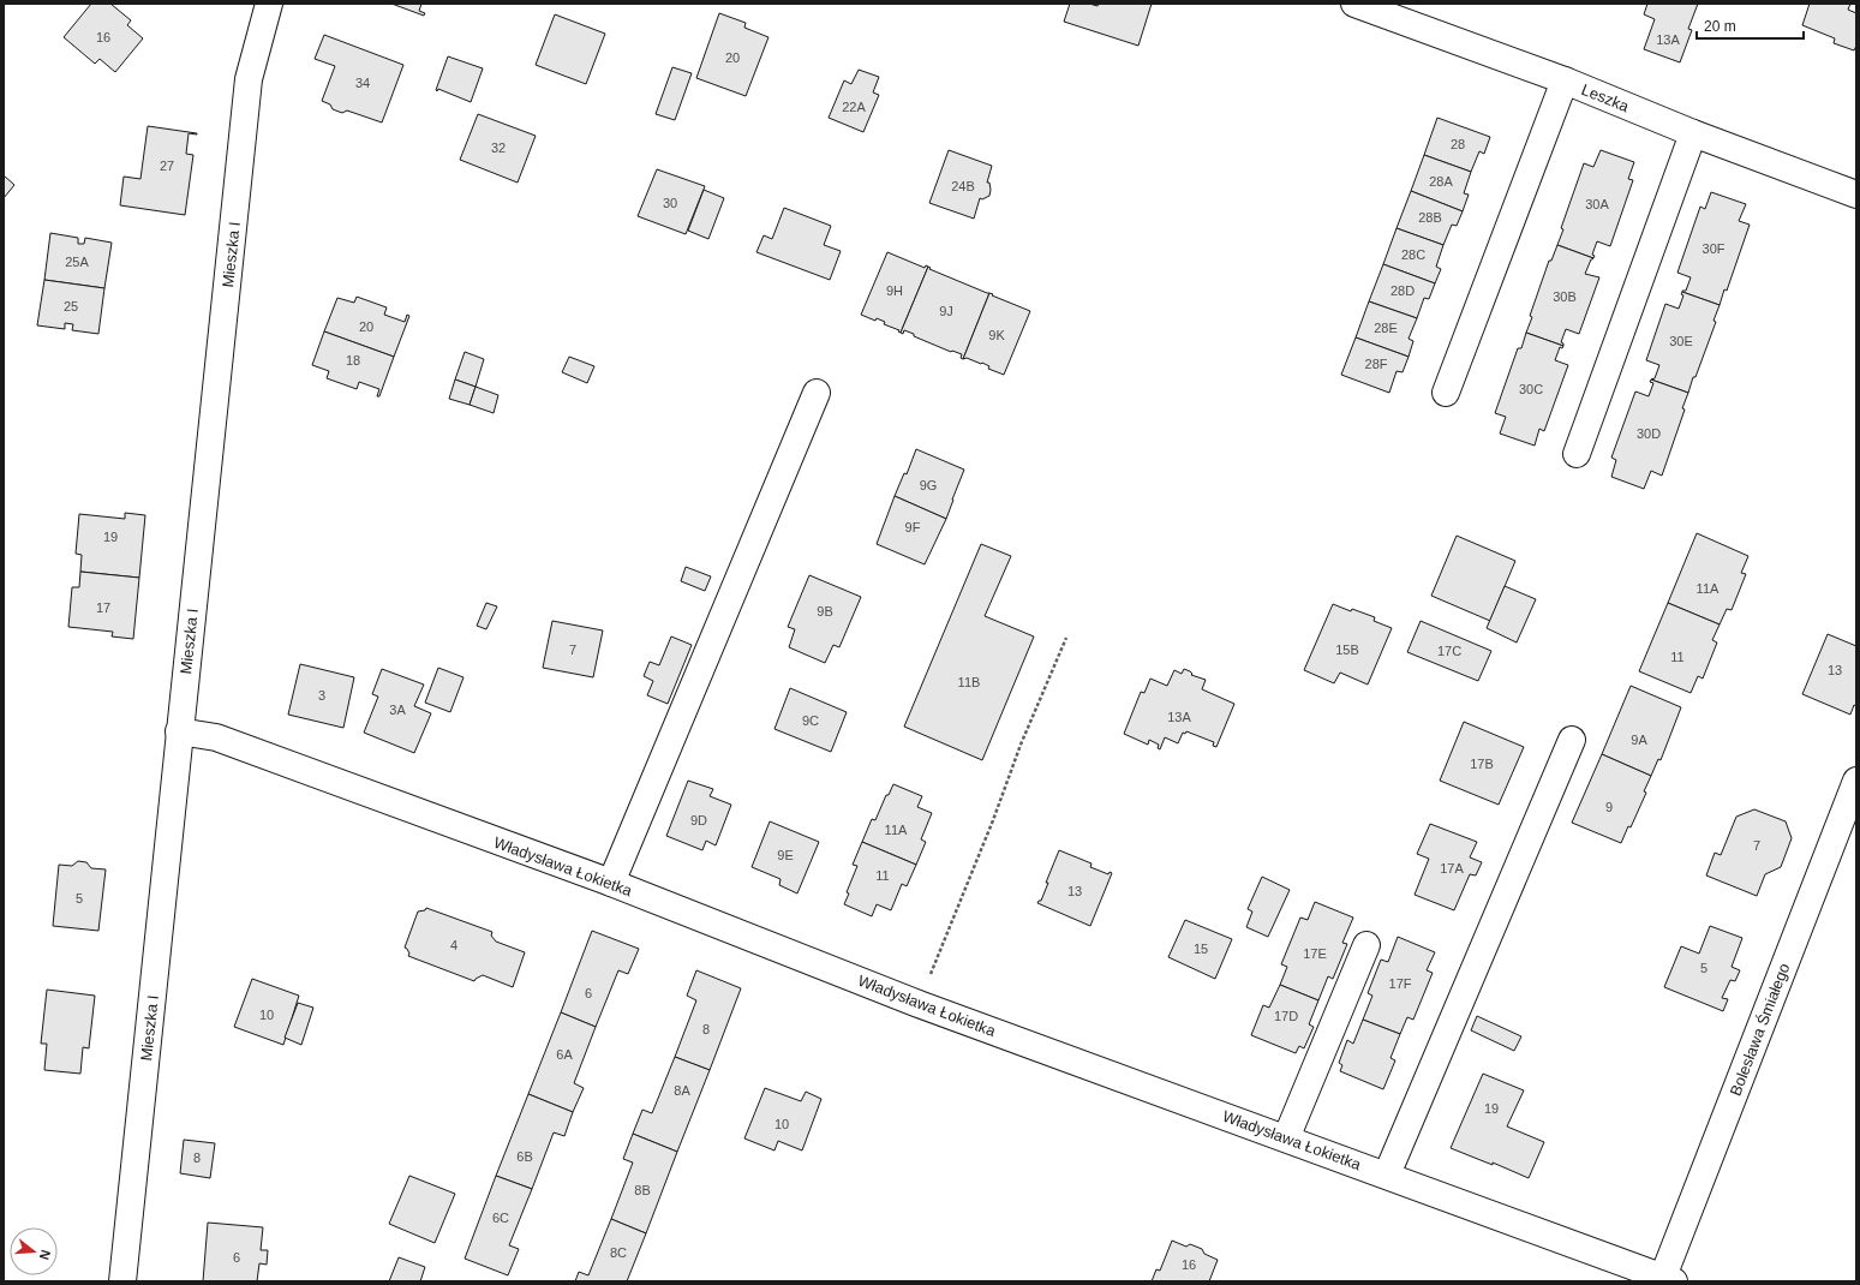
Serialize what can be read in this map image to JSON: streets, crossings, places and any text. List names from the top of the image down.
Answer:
{
  "streets": {
    "street": [
      "Leszka",
      "Mieszka I",
      "Władysława Łokietka",
      "Bolesława Śmiałego"
    ]
  },
  "crossings": [
    ["Mieszka I", "Władysława Łokietka"],
    ["Władysława Łokietka", "Bolesława Śmiałego"]
  ],
  "house_numbers": [
    "16",
    "13A",
    "20",
    "34",
    "22A",
    "28",
    "32",
    "27",
    "28A",
    "24B",
    "30",
    "30A",
    "28B",
    "30F",
    "28C",
    "25A",
    "9H",
    "28D",
    "30B",
    "25",
    "9J",
    "20",
    "28E",
    "9K",
    "30E",
    "18",
    "28F",
    "30C",
    "30D",
    "9G",
    "9F",
    "19",
    "11A",
    "17",
    "9B",
    "7",
    "15B",
    "17C",
    "11",
    "13",
    "11B",
    "3",
    "3A",
    "13A",
    "9C",
    "9A",
    "17B",
    "9",
    "9D",
    "11A",
    "7",
    "9E",
    "17A",
    "11",
    "13",
    "5",
    "4",
    "15",
    "17E",
    "5",
    "17F",
    "6",
    "10",
    "17D",
    "8",
    "6A",
    "8A",
    "19",
    "10",
    "6B",
    "8",
    "8B",
    "6C",
    "8C",
    "6",
    "16"
  ],
  "scale_bar": "20 m",
  "north": "right"
}
